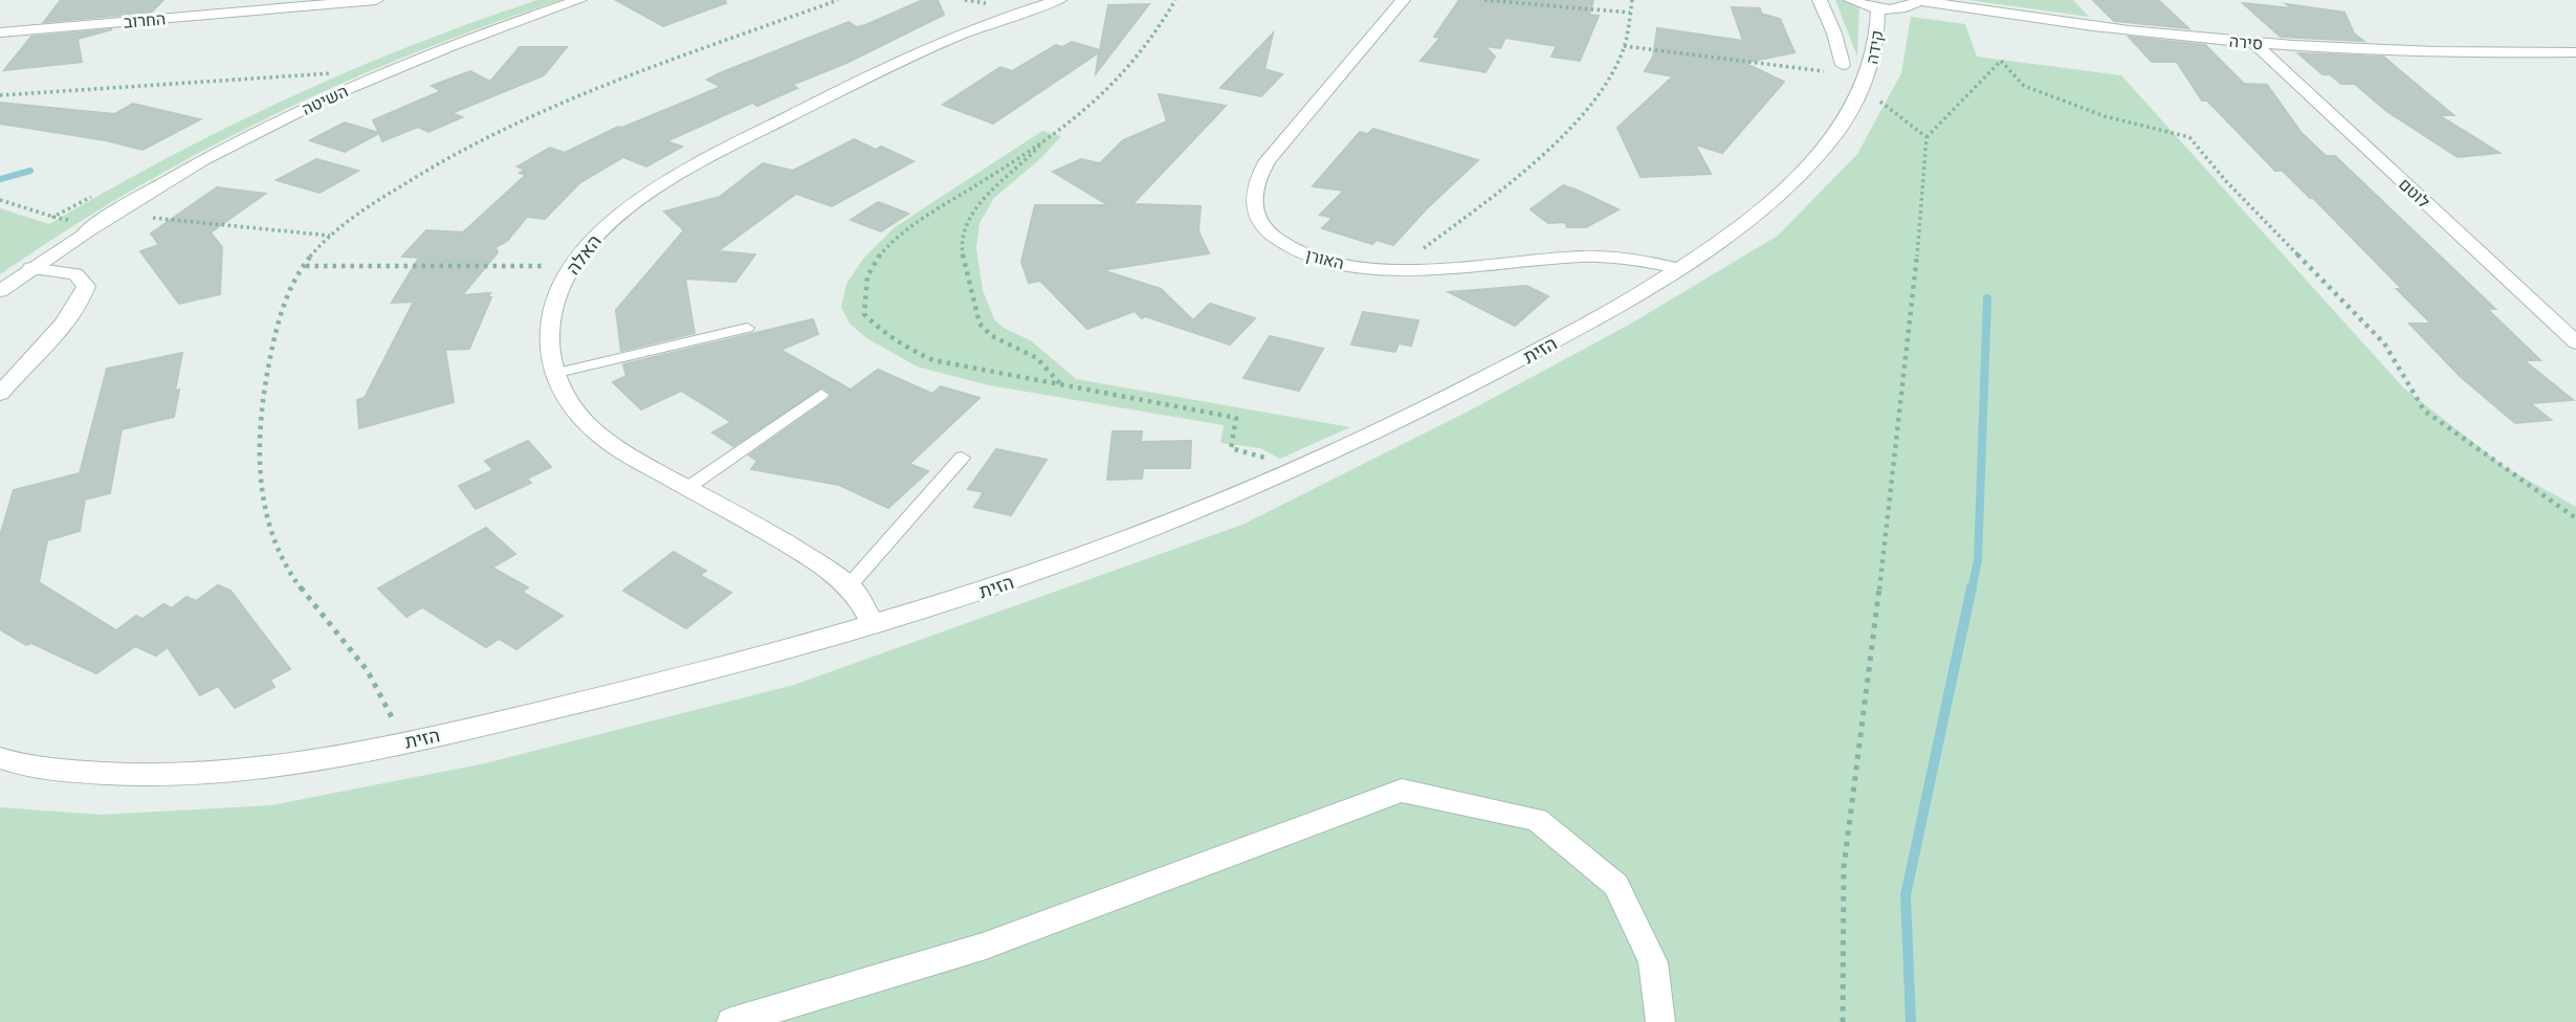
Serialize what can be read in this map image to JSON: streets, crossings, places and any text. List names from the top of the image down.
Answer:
{
  "streets": {
    "street": [
      "החרוב",
      "סירה",
      "קידה",
      "השיטה",
      "לוטם",
      "האלה",
      "האורן",
      "הזית"
    ]
  },
  "crossings": [
    ["סירה", "לוטם"],
    ["קידה", "הזית"],
    ["האלה", "הזית"],
    ["האורן", "הזית"]
  ]
}
